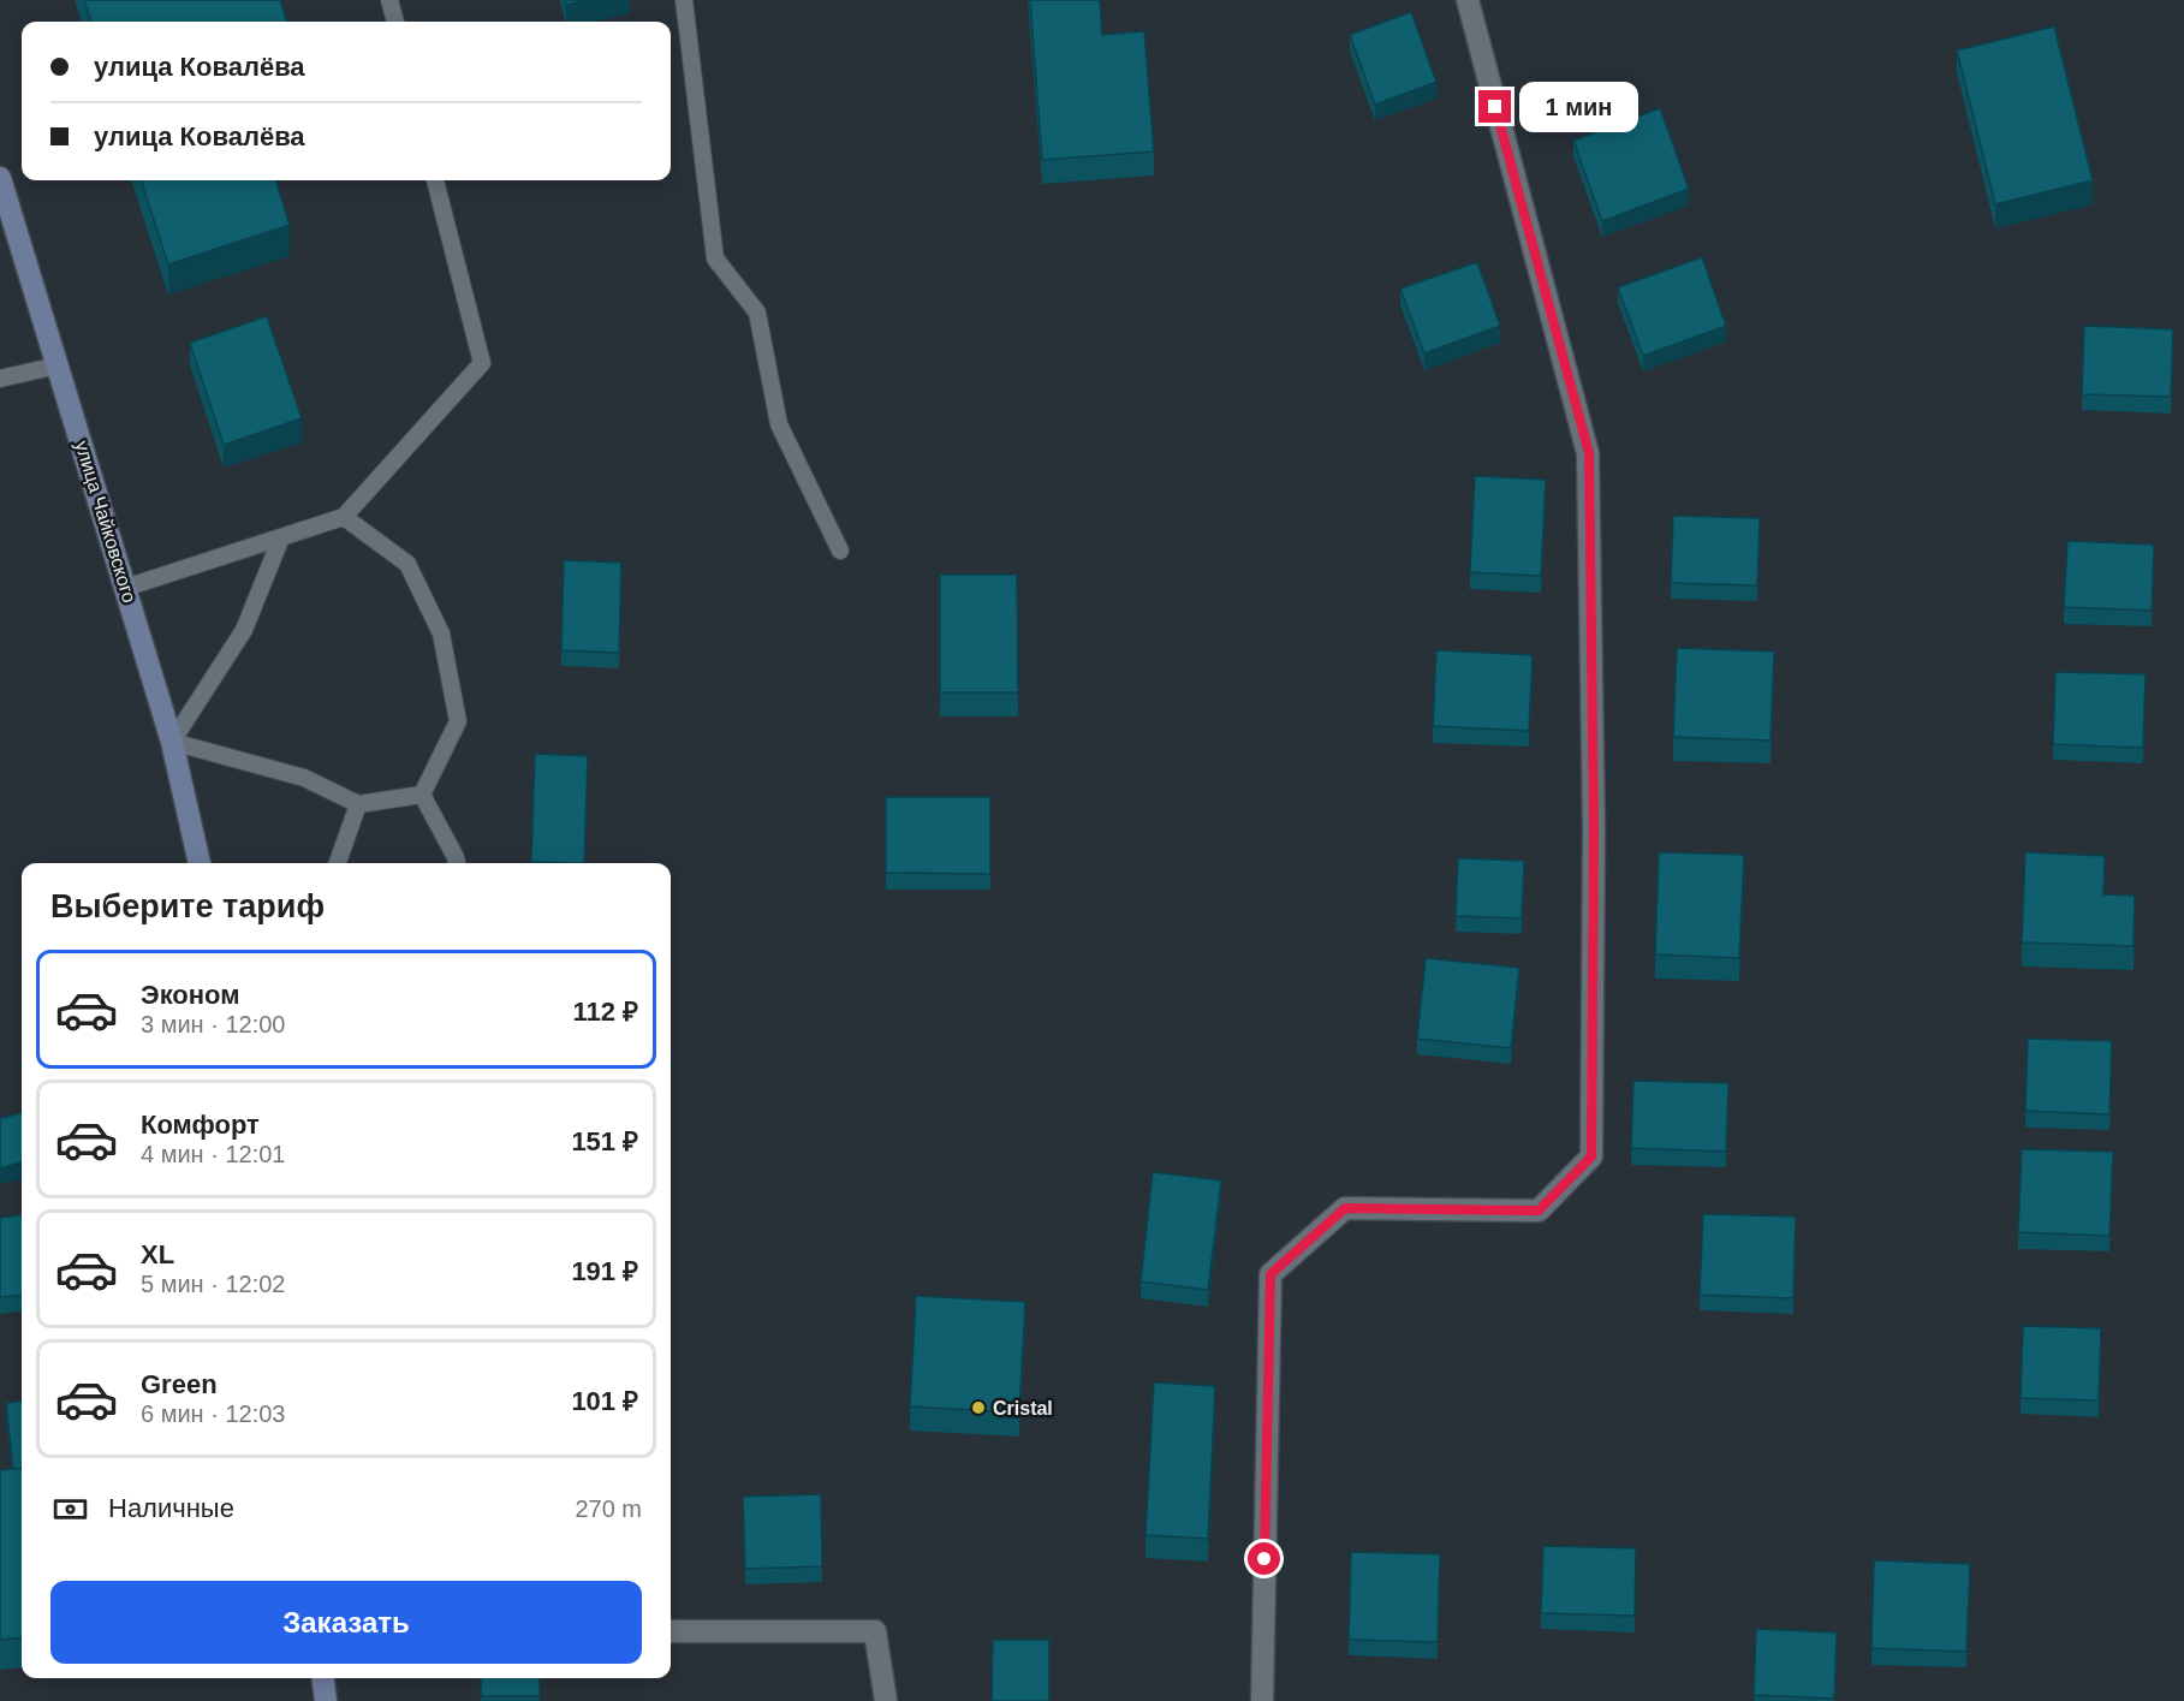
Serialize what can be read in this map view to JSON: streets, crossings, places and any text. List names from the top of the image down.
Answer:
{
  "streets": {
    "main road": ["улица Чайковского"]
  },
  "places": ["Cristal"],
  "page": {
    "banner": ["улица Ковалёва", "улица Ковалёва"],
    "bubble": "1 мин",
    "heading": "Выберите тариф",
    "list": [
      {
        "name": "Эконом",
        "note": "3 мин · 12:00",
        "value": "112 ₽"
      },
      {
        "name": "Комфорт",
        "note": "4 мин · 12:01",
        "value": "151 ₽"
      },
      {
        "name": "XL",
        "note": "5 мин · 12:02",
        "value": "191 ₽"
      },
      {
        "name": "Green",
        "note": "6 мин · 12:03",
        "value": "101 ₽"
      }
    ],
    "pay": ["Наличные", "270 m"],
    "buttons": "Заказать"
  }
}
